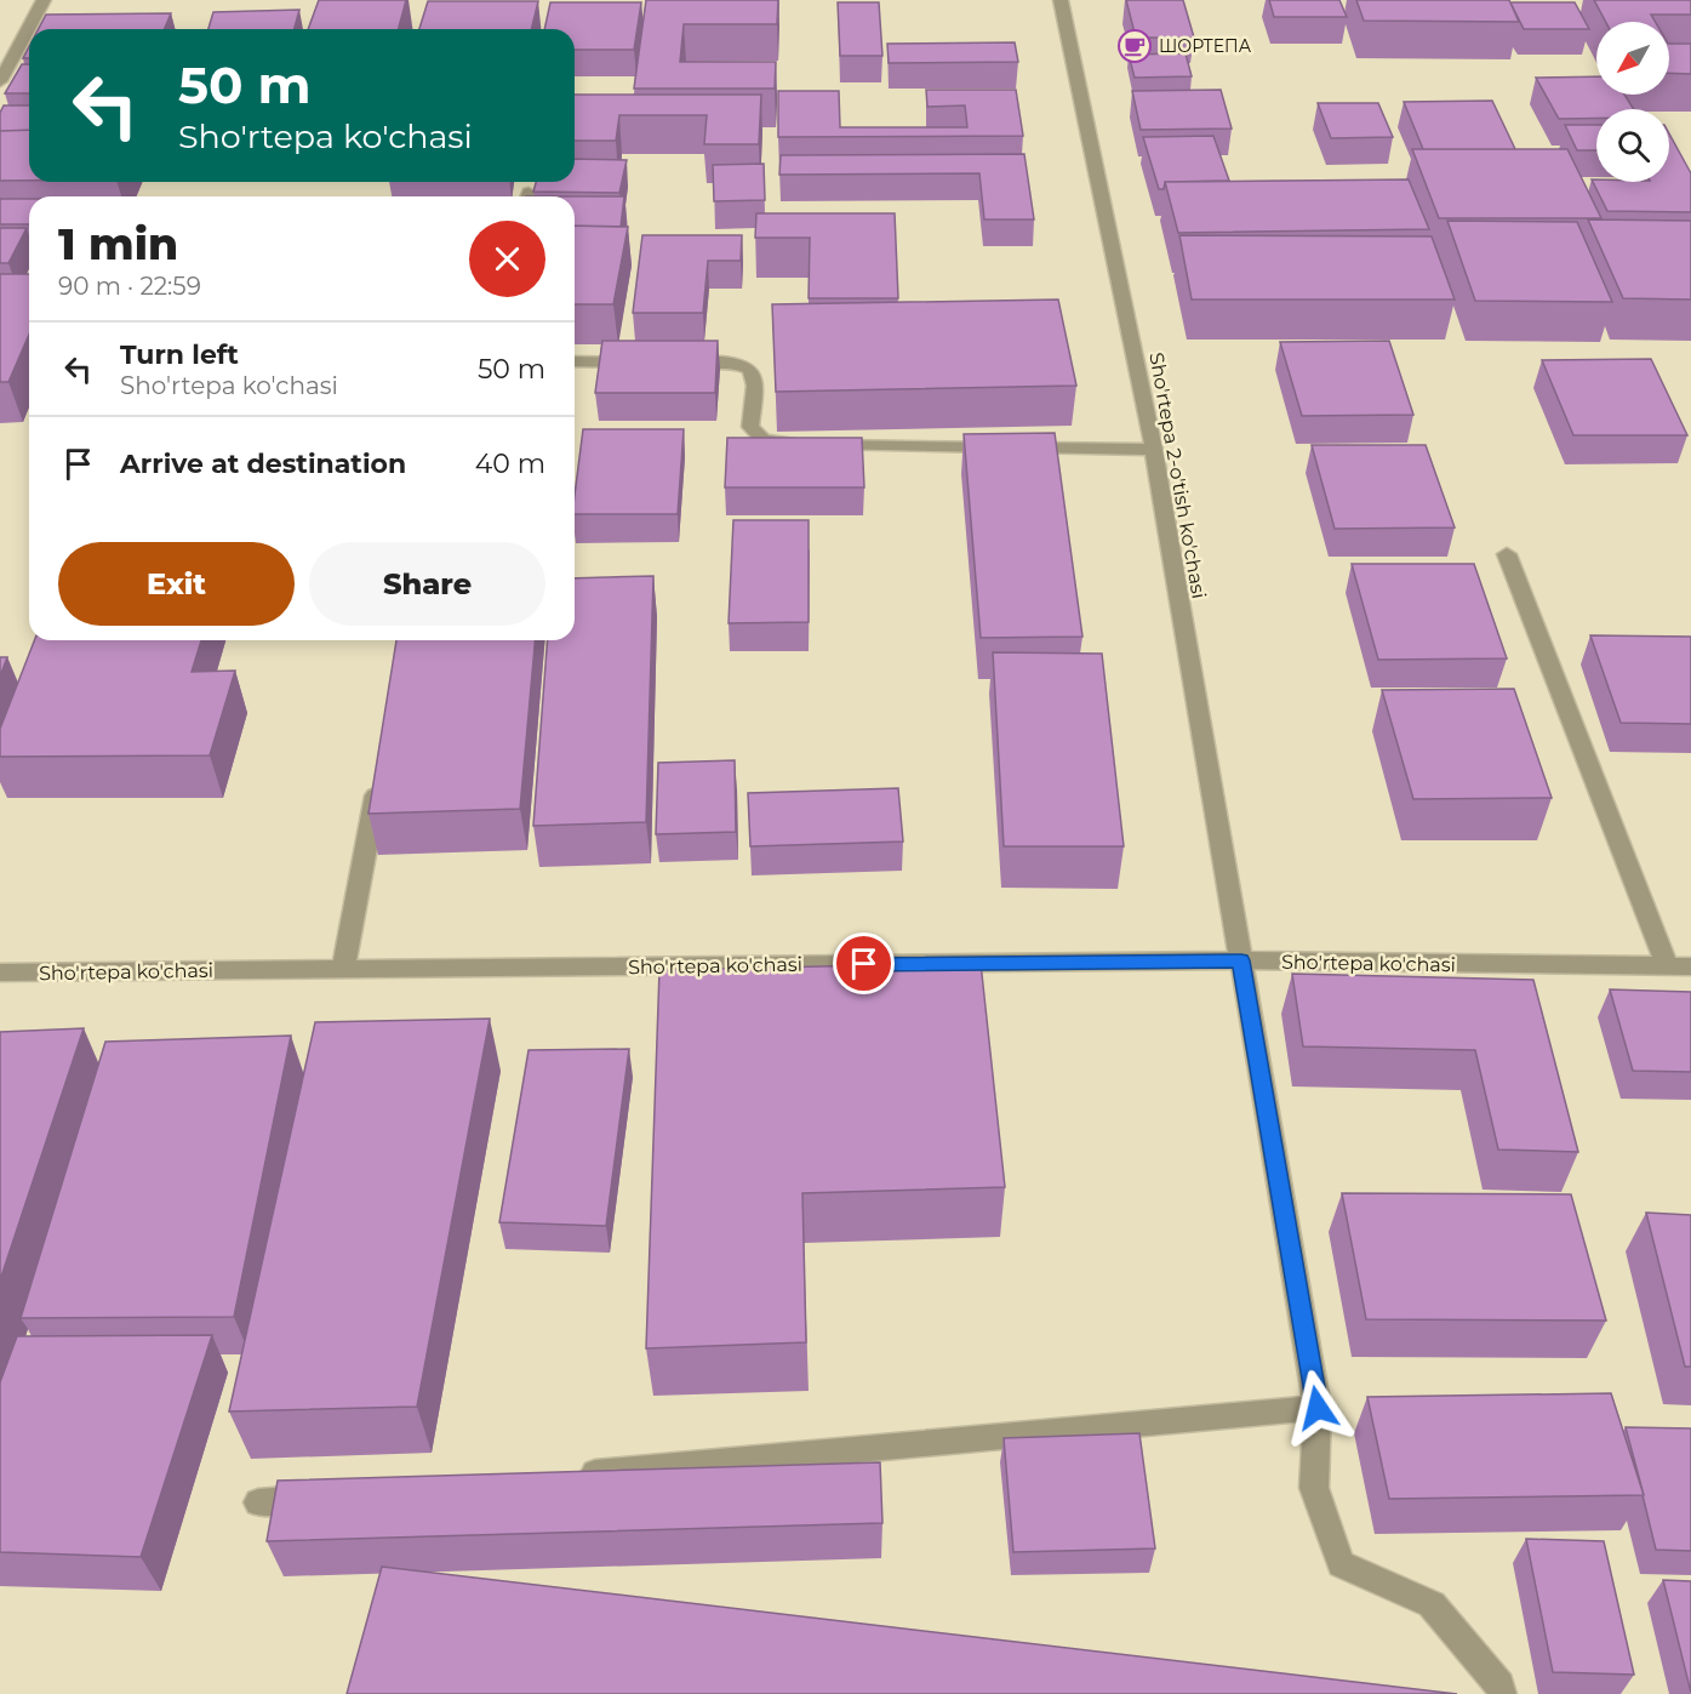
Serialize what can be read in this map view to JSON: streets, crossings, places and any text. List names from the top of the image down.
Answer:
{
  "streets": {
    "street": ["Sho'rtepa 2-o'tish ko'chasi", "Sho'rtepa ko'chasi"]
  },
  "crossings": [
    ["Sho'rtepa 2-o'tish ko'chasi", "Sho'rtepa ko'chasi"]
  ],
  "places": {
    "cafe": ["ШОРТЕПА"]
  },
  "north": "bottom left",
  "page": {
    "turn": ["50 m", "Sho'rtepa ko'chasi"],
    "heading": ["1 min", "90 m · 22:59"],
    "list": [
      {
        "name": "Turn left",
        "note": "Sho'rtepa ko'chasi",
        "value": "50 m"
      },
      {
        "name": "Arrive at destination",
        "value": "40 m"
      }
    ],
    "buttons": ["Exit", "Share"]
  }
}
